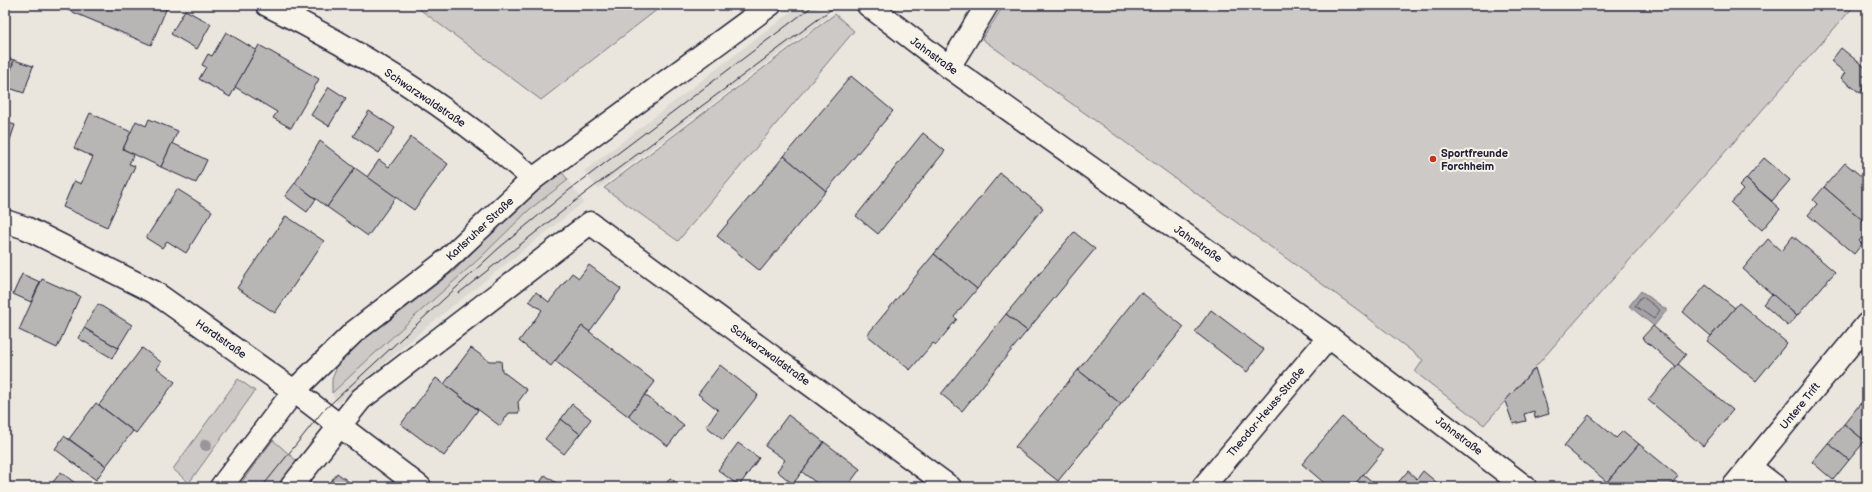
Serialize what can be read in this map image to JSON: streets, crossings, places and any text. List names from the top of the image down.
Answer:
{
  "streets": {
    "street": [
      "Jahnstraße",
      "Schwarzwaldstraße",
      "Karlsruher Straße",
      "Hardtstraße",
      "Untere Trift",
      "Theodor-Heuss-Straße"
    ]
  },
  "crossings": [
    ["Jahnstraße", "Theodor-Heuss-Straße"],
    ["Schwarzwaldstraße", "Karlsruher Straße"],
    ["Schwarzwaldstraße", "Hardtstraße"],
    ["Karlsruher Straße", "Hardtstraße"]
  ],
  "places": ["Sportfreunde Forchheim"]
}
